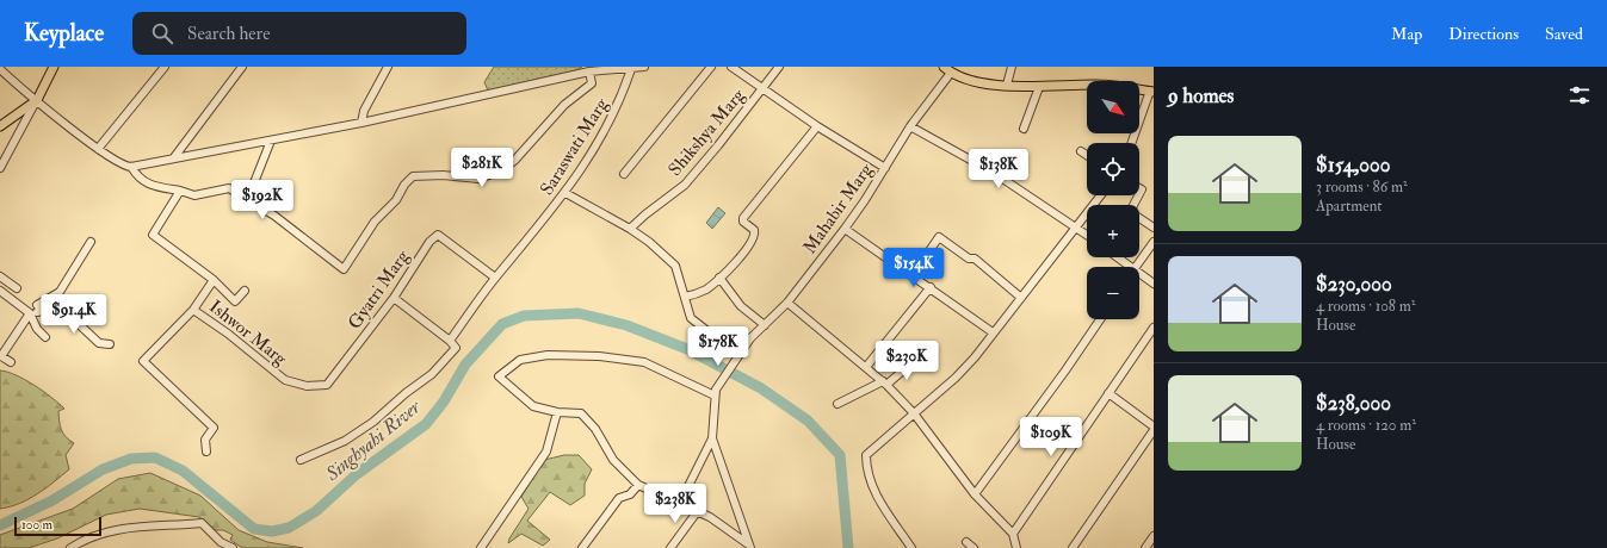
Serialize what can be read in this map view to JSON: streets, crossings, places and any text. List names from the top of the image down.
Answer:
{
  "streets": {
    "street": [
      "Shikshya Marg",
      "Saraswati Marg",
      "Mahabir Marg",
      "Gyatri Marg",
      "Ishwor Marg"
    ]
  },
  "crossings": [
    ["Saraswati Marg", "Gyatri Marg"],
    ["Gyatri Marg", "Ishwor Marg"]
  ],
  "water": ["Singhyahi River"],
  "scale_bar": "100 m",
  "north": "bottom right",
  "page": {
    "header": "Keyplace",
    "search": "Search here",
    "nav": ["Map", "Directions", "Saved"],
    "heading": "9 homes",
    "map_buttons": ["+", "−"],
    "list": [
      {
        "name": "$154,000",
        "note": "3 rooms · 86 m² · Apartment"
      },
      {
        "name": "$230,000",
        "note": "4 rooms · 108 m² · House"
      },
      {
        "name": "$238,000",
        "note": "4 rooms · 120 m² · House"
      }
    ],
    "price": [
      "$281K",
      "$138K",
      "$192K",
      "$154K",
      "$91.4K",
      "$178K",
      "$230K",
      "$109K",
      "$238K"
    ],
    "scale": "100 m"
  }
}
